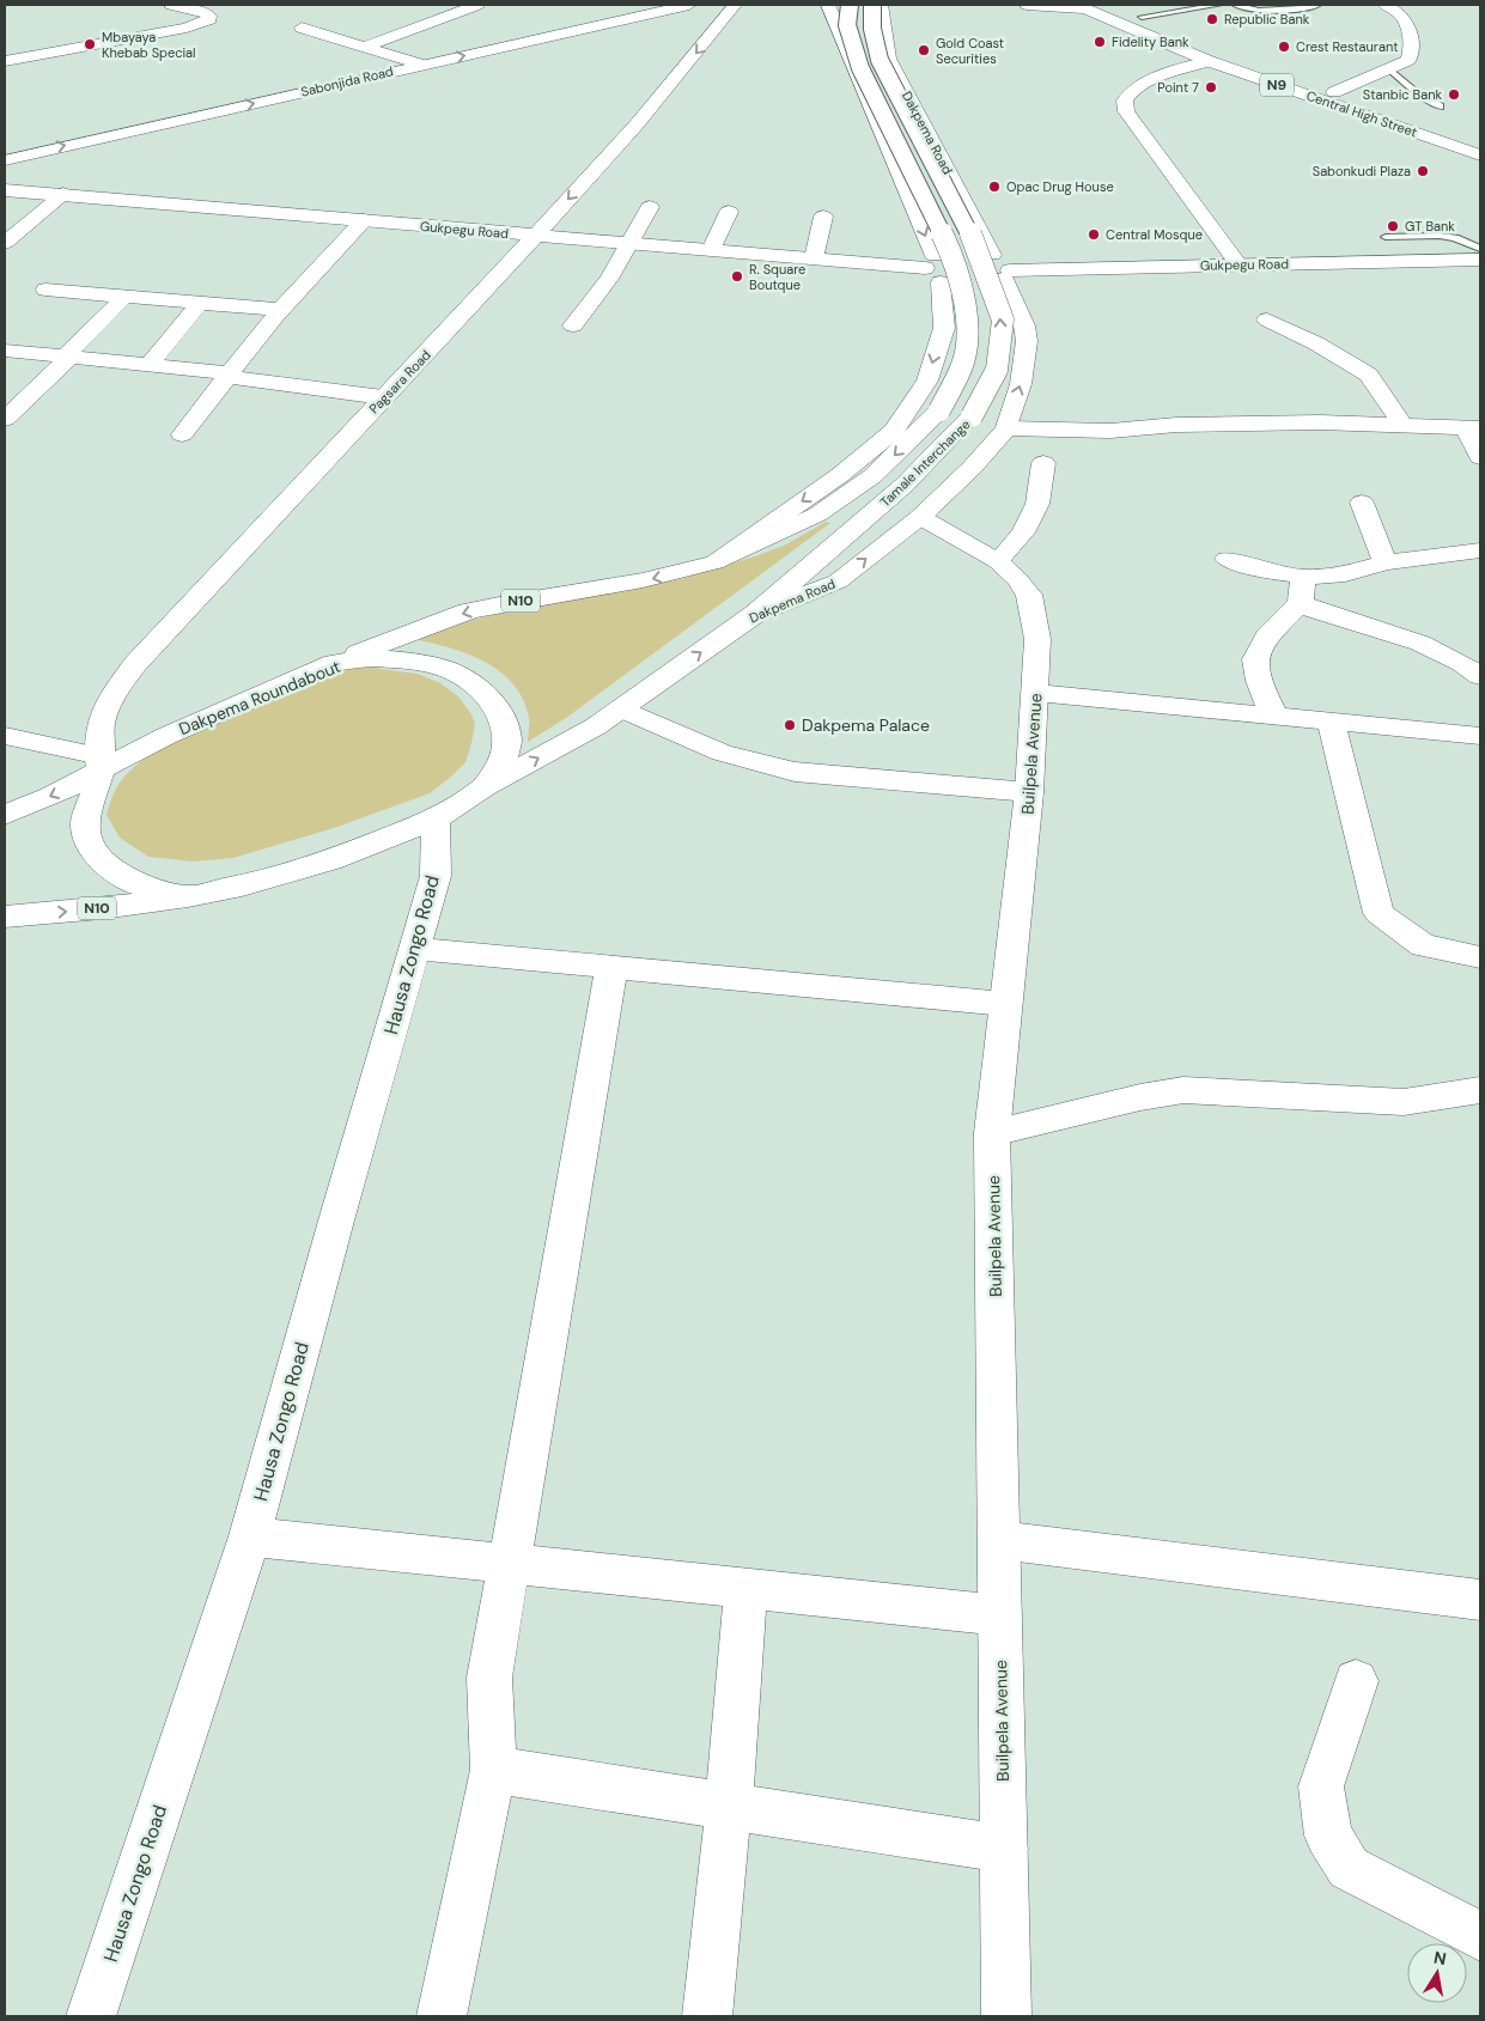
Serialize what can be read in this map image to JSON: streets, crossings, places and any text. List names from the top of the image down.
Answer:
{
  "streets": {
    "main road": [
      "Sabonjida Road",
      "N9",
      "Central High Street",
      "Dakpema Road",
      "Gukpegu Road",
      "Pagsara Road",
      "Tamale Interchange",
      "N10",
      "Dakpema Roundabout",
      "Builpela Avenue",
      "Hausa Zongo Road"
    ]
  },
  "crossings": [
    ["Dakpema Road", "Gukpegu Road"],
    ["Dakpema Road", "Tamale Interchange"],
    ["Dakpema Road", "Dakpema Roundabout"],
    ["Dakpema Road", "Builpela Avenue"],
    ["Gukpegu Road", "Pagsara Road"],
    ["Pagsara Road", "N10"],
    ["Pagsara Road", "Dakpema Roundabout"],
    ["Tamale Interchange", "N10"],
    ["N10", "Dakpema Roundabout"],
    ["Dakpema Roundabout", "Hausa Zongo Road"]
  ],
  "places": [
    "Republic Bank",
    "Fidelity Bank",
    "Mbayaya Khebab Special",
    "Crest Restaurant",
    "Gold Coast Securities",
    "Point 7",
    "Stanbic Bank",
    "Sabonkudi Plaza",
    "Opac Drug House",
    "GT Bank",
    "Central Mosque",
    "R. Square Boutque",
    "Dakpema Palace"
  ],
  "north": "top"
}
